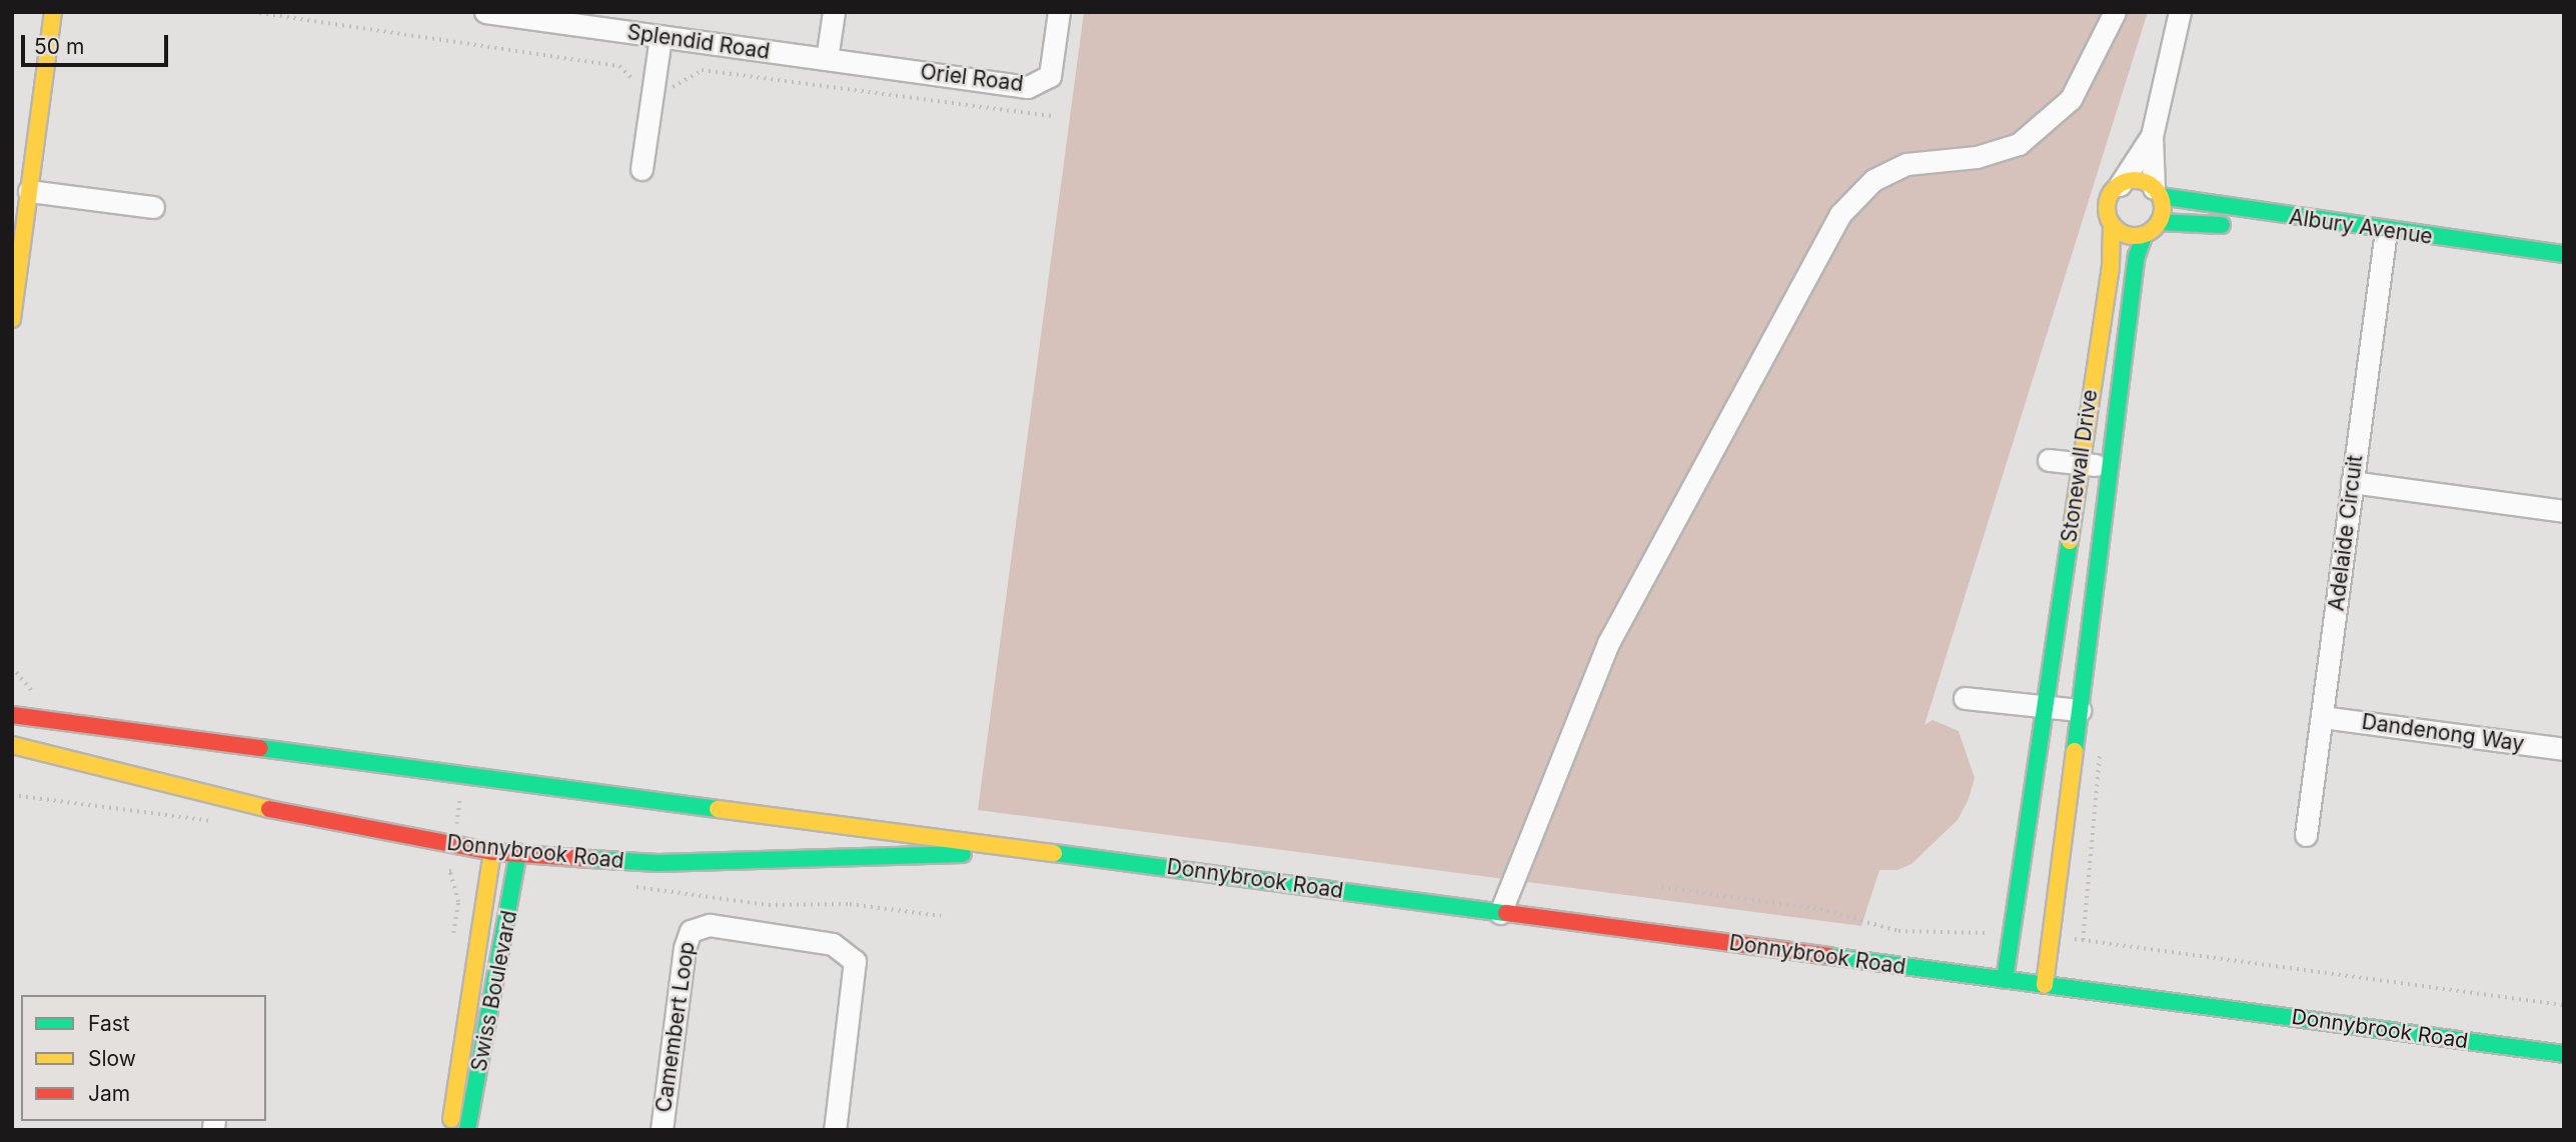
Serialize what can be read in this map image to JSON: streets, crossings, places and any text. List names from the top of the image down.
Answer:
{
  "streets": {
    "main road": [
      "Albury Avenue",
      "Stonewall Drive",
      "Donnybrook Road",
      "Swiss Boulevard"
    ],
    "street": [
      "Splendid Road",
      "Oriel Road",
      "Adelaide Circuit",
      "Dandenong Way",
      "Camembert Loop"
    ]
  },
  "crossings": [
    ["Splendid Road", "Oriel Road"],
    ["Albury Avenue", "Stonewall Drive"],
    ["Albury Avenue", "Adelaide Circuit"],
    ["Stonewall Drive", "Donnybrook Road"],
    ["Adelaide Circuit", "Dandenong Way"],
    ["Donnybrook Road", "Swiss Boulevard"]
  ],
  "legend": ["Fast", "Slow", "Jam"],
  "scale_bar": "50 m"
}
